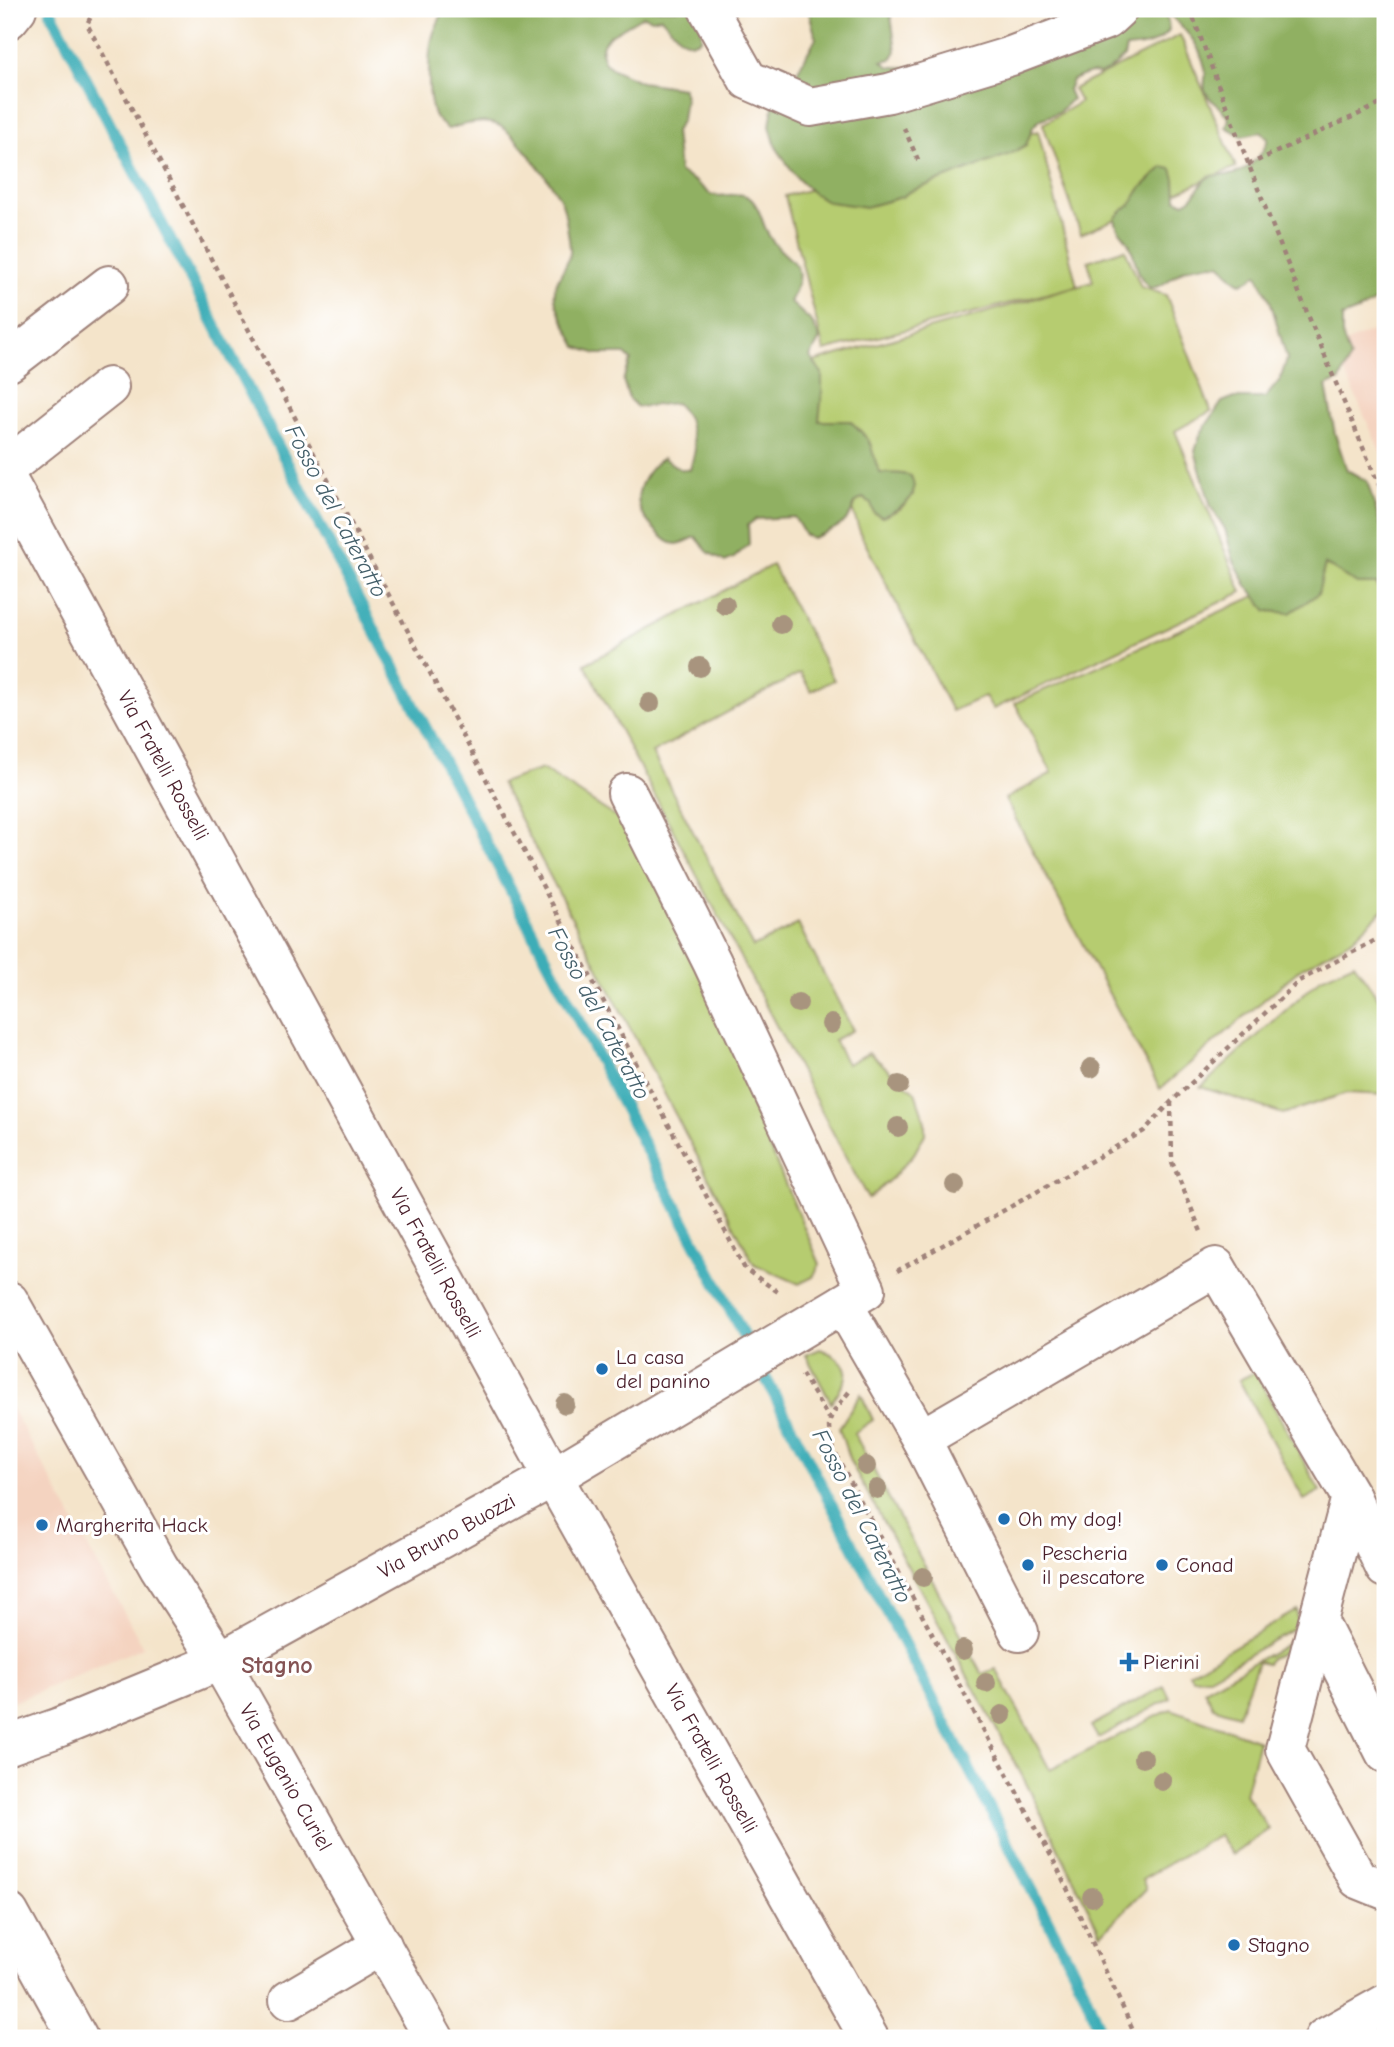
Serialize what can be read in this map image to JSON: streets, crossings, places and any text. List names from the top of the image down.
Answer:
{
  "streets": {
    "street": ["Via Fratelli Rosselli", "Via Bruno Buozzi", "Via Eugenio Curiel"]
  },
  "crossings": [
    ["Via Fratelli Rosselli", "Via Bruno Buozzi"],
    ["Via Bruno Buozzi", "Via Eugenio Curiel"]
  ],
  "districts": ["Stagno"],
  "water": ["Fosso del Cateratto"],
  "places": {
    "other": [
      "La casa del panino",
      "Oh my dog!",
      "Margherita Hack",
      "Pescheria il pescatore",
      "Conad",
      "Stagno"
    ],
    "health": ["Pierini"]
  }
}
